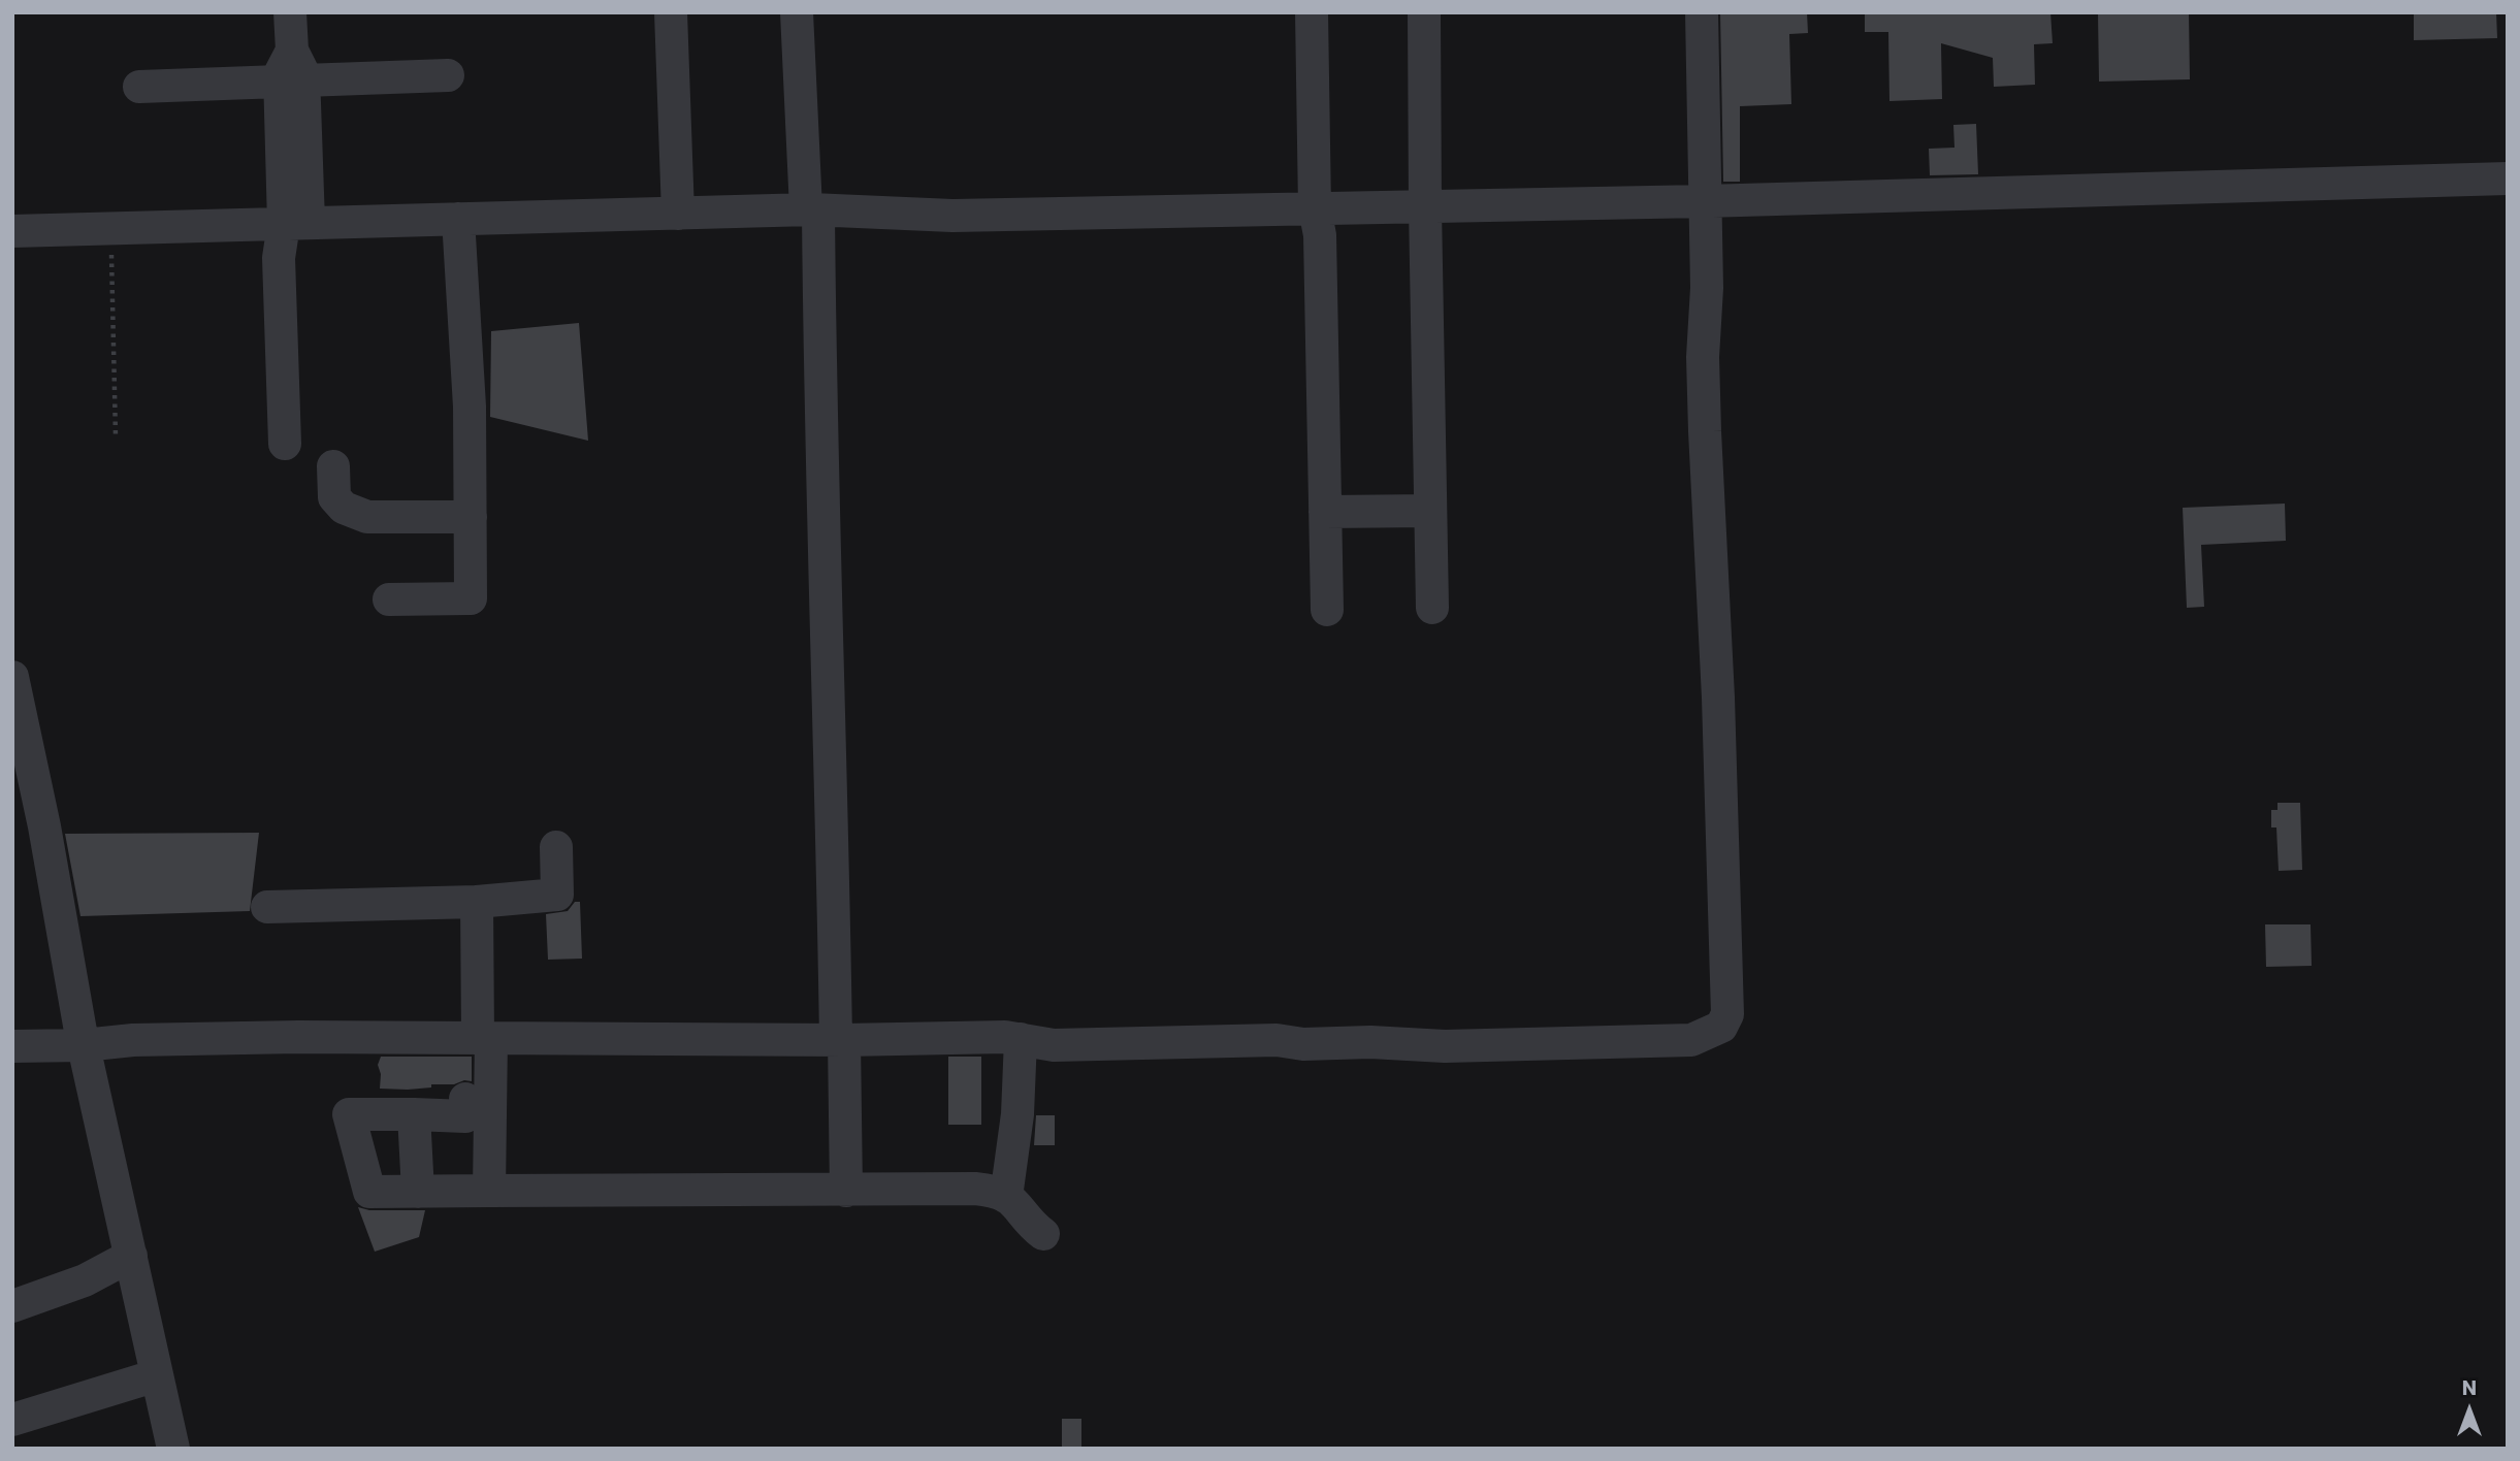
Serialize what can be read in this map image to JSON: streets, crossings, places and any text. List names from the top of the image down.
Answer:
{
  "north": "top"
}
